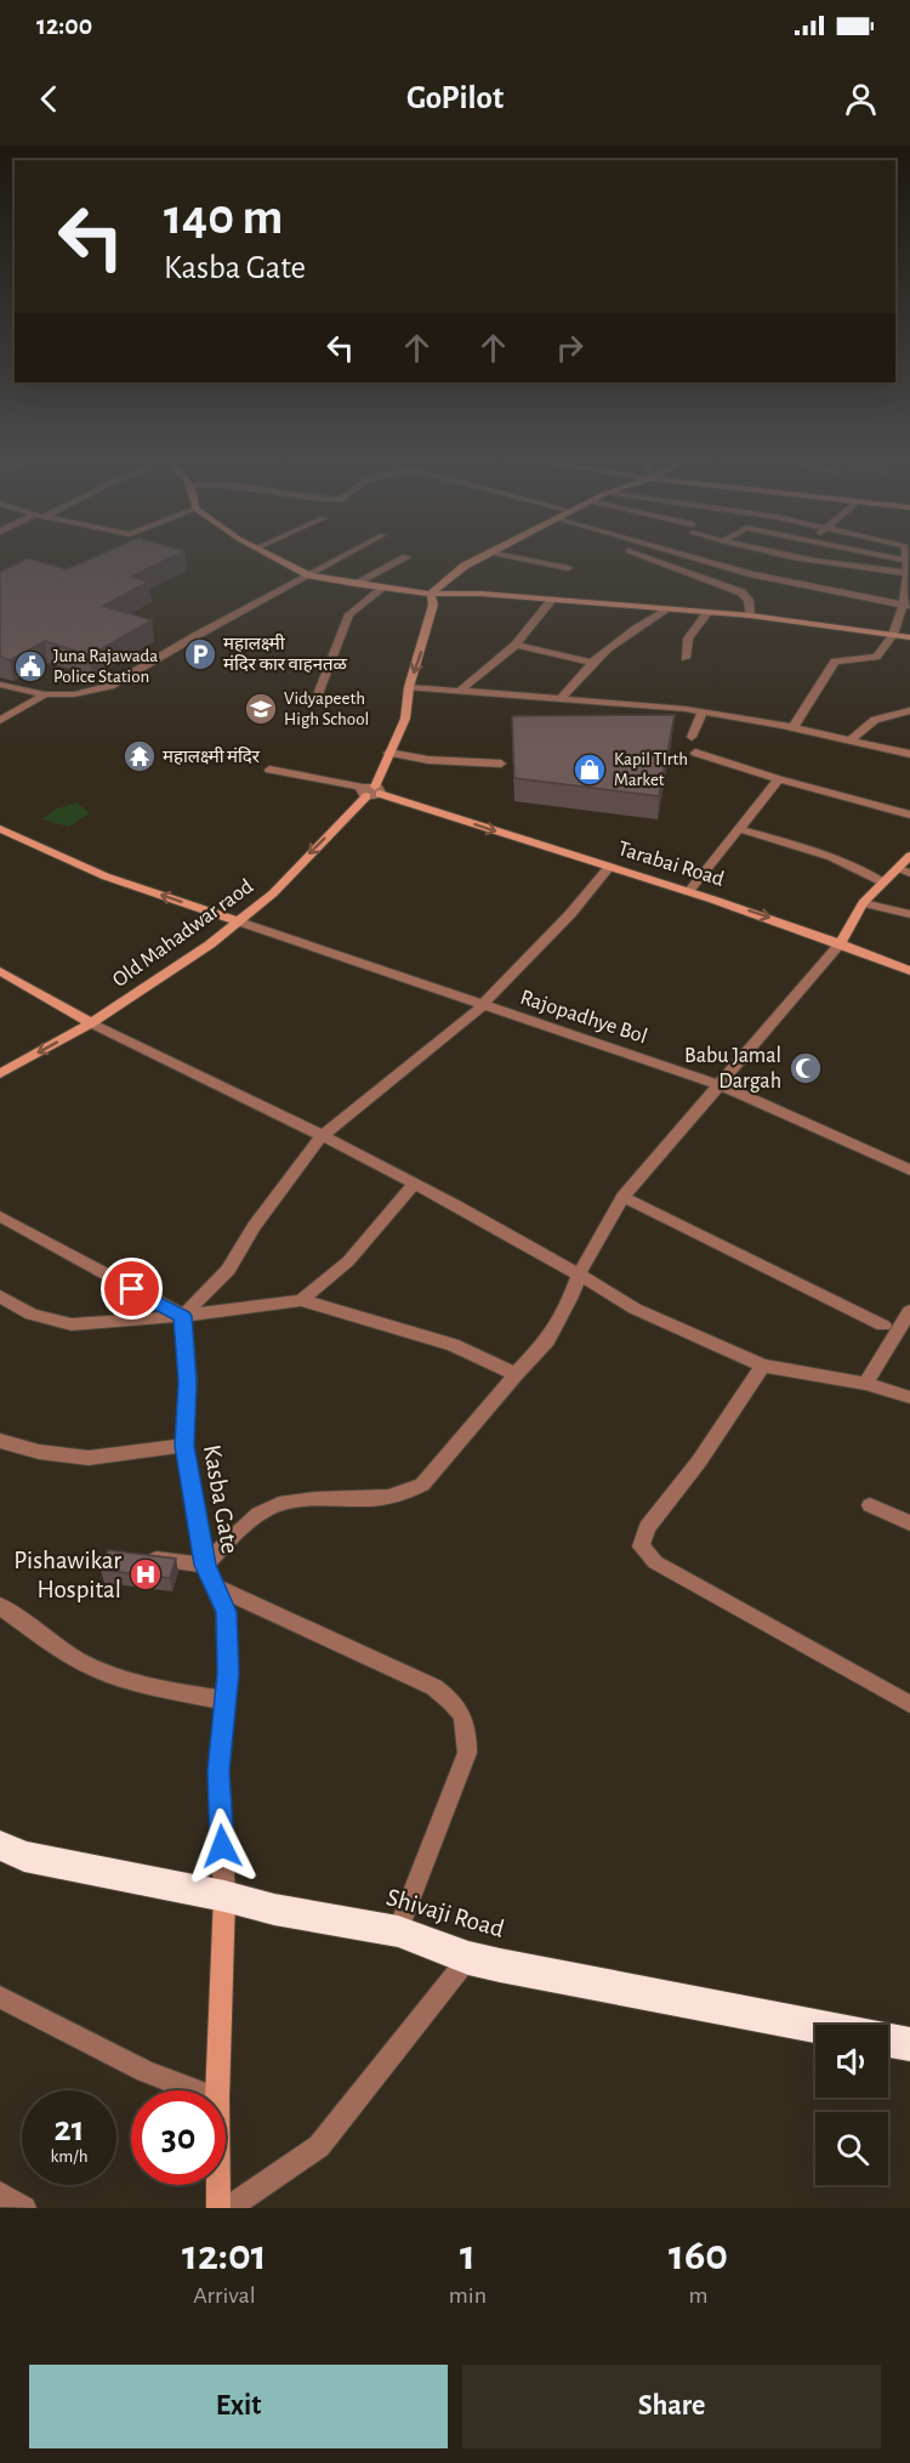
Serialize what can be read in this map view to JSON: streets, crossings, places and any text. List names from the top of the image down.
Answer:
{
  "streets": {
    "highway": ["Shivaji Road"],
    "street": [
      "Tarabai Road",
      "Old Mahadwar raod",
      "Rajopadhye Bol",
      "Kasba Gate"
    ]
  },
  "crossings": [
    ["Tarabai Road", "Old Mahadwar raod"],
    ["Old Mahadwar raod", "Rajopadhye Bol"],
    ["Kasba Gate", "Shivaji Road"]
  ],
  "places": {
    "parking": ["महालक्ष्मी मंदिर कार वाहनतळ"],
    "public building": ["Juna Rajawada Police Station"],
    "school or university": ["Vidyapeeth High School"],
    "temple": ["महालक्ष्मी मंदिर"],
    "shop": ["Kapil TIrth Market"],
    "mosque": ["Babu Jamal Dargah"],
    "hospital": ["Pishawikar Hospital"]
  },
  "page": {
    "status": "12:00",
    "header": "GoPilot",
    "turn": ["140 m", "Kasba Gate"],
    "speed": "21 km/h",
    "limit": "30",
    "eta": [
      "12:01",
      "Arrival",
      "1",
      "min",
      "160",
      "m"
    ],
    "buttons": ["Exit", "Share"]
  }
}
